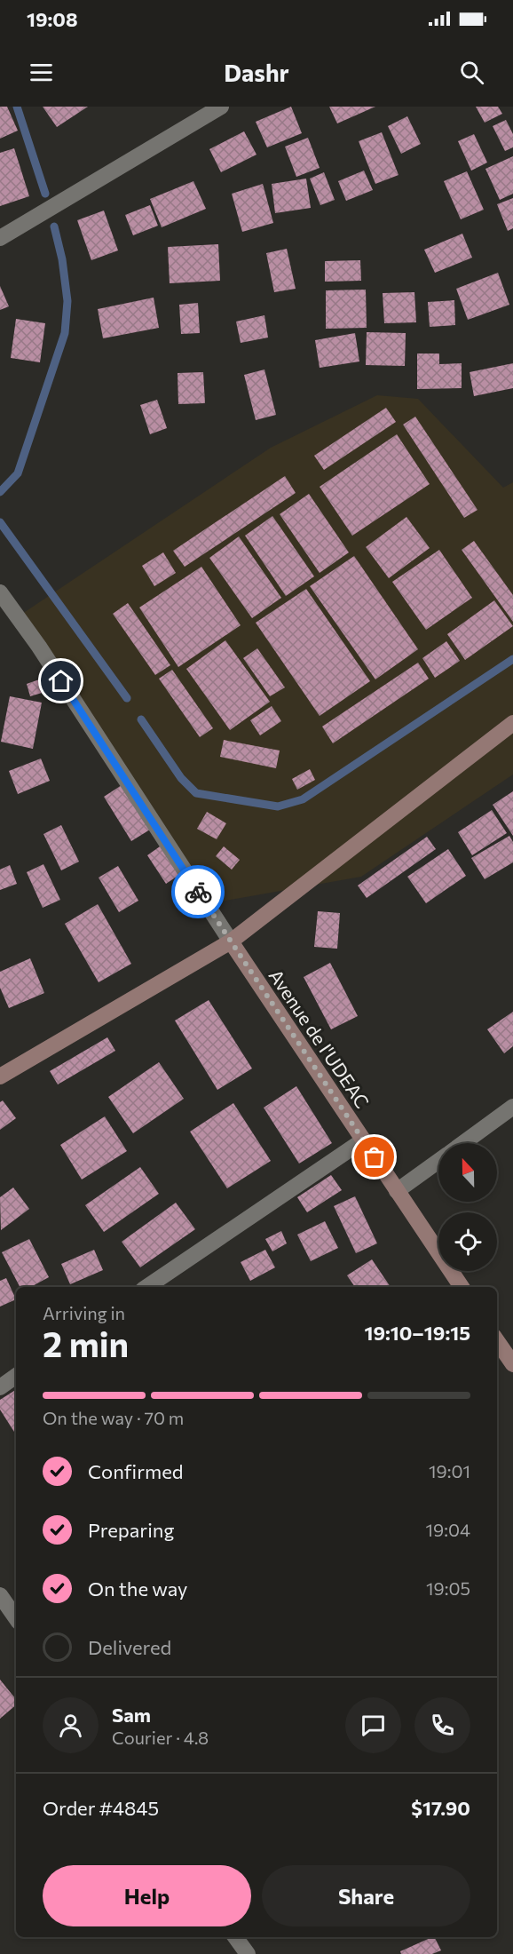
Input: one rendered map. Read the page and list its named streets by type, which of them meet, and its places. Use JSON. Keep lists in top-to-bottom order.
{
  "streets": {
    "main road": ["Avenue de I'UDEAC"]
  },
  "north": "top",
  "page": {
    "status": "19:08",
    "header": "Dashr",
    "heading": ["2 min", "Arriving in", "19:10–19:15"],
    "panel": [
      "Sam",
      "Courier · 4.8",
      "Order #4845",
      "$17.90"
    ],
    "bar": "On the way · 70 m",
    "list": [
      ["Confirmed", "19:01"],
      ["Preparing", "19:04"],
      ["On the way", "19:05"],
      "Delivered"
    ],
    "buttons": ["Help", "Share"]
  }
}
